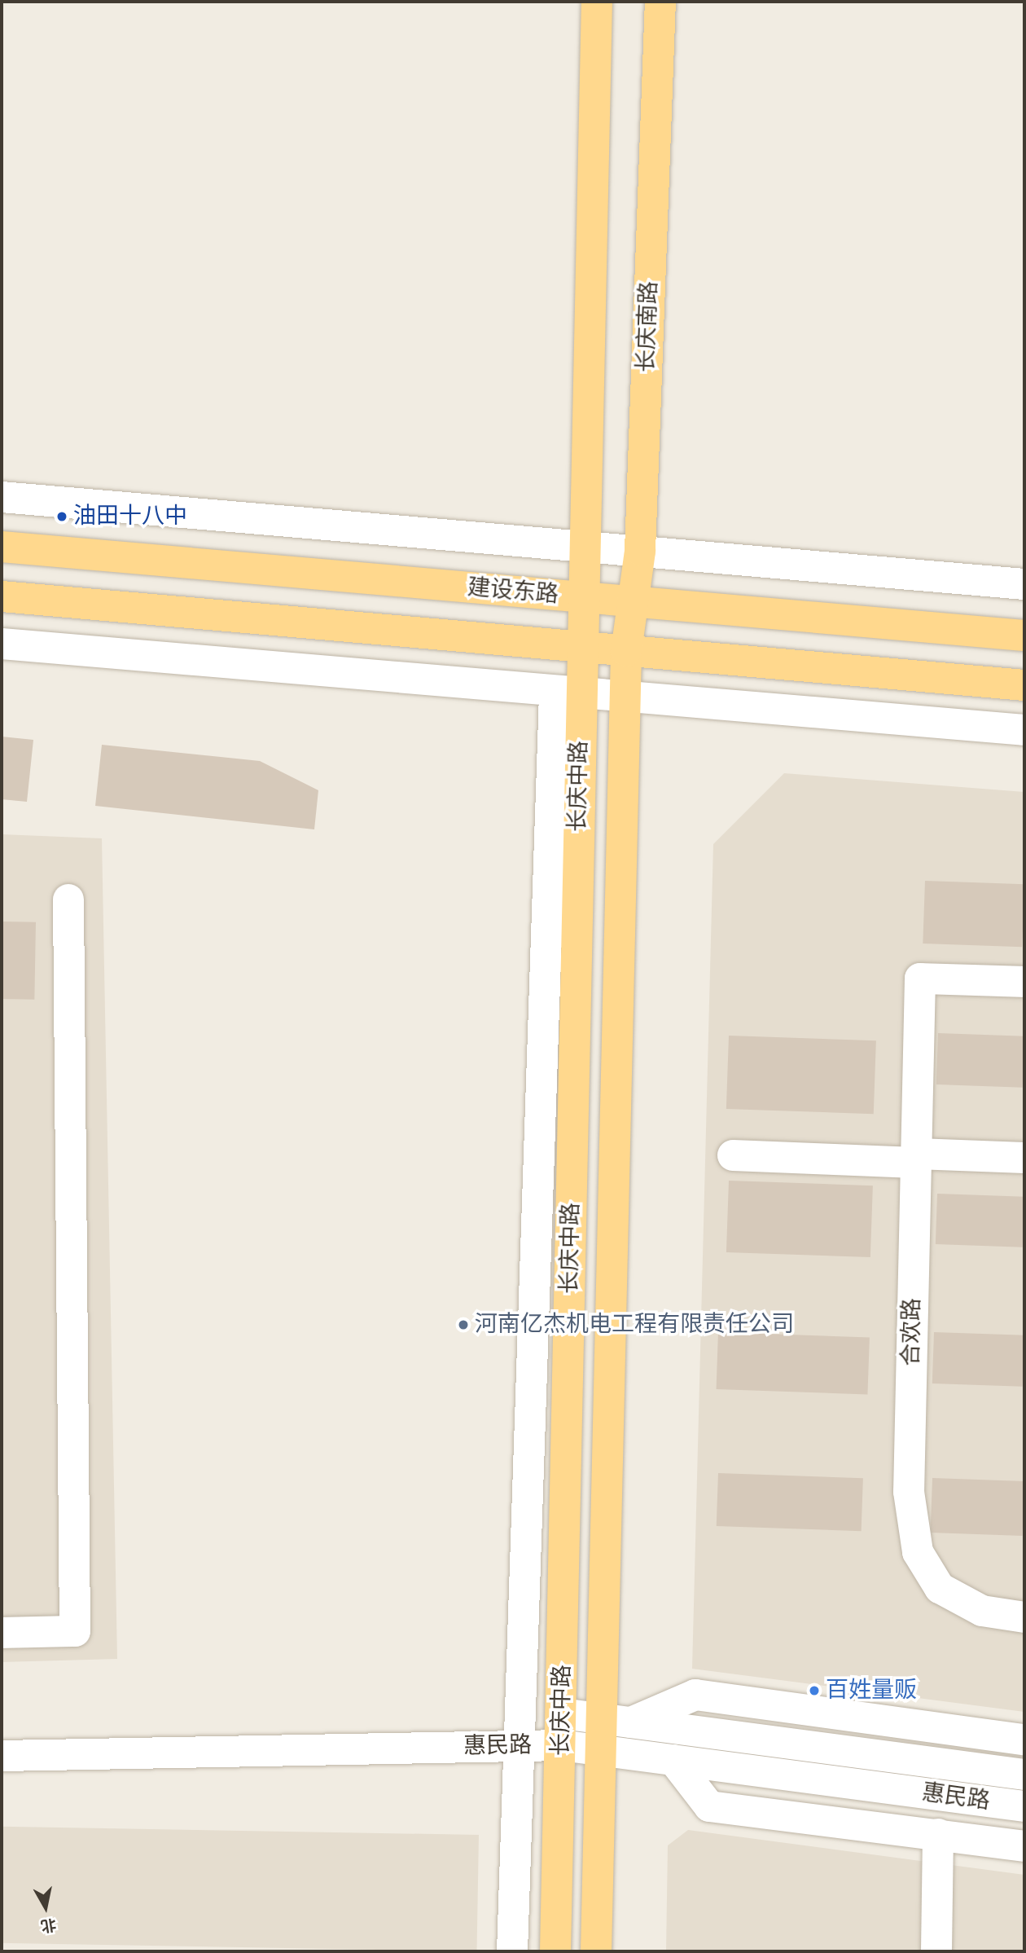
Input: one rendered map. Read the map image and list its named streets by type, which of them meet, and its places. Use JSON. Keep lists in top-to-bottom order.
{
  "streets": {
    "main road": ["长庆南路", "建设东路", "长庆中路"],
    "street": ["合欢路", "惠民路"]
  },
  "crossings": [
    ["长庆南路", "建设东路"],
    ["长庆南路", "长庆中路"],
    ["长庆中路", "惠民路"]
  ],
  "places": ["油田十八中", "河南亿杰机电工程有限责任公司", "百姓量贩"],
  "north": "bottom"
}
